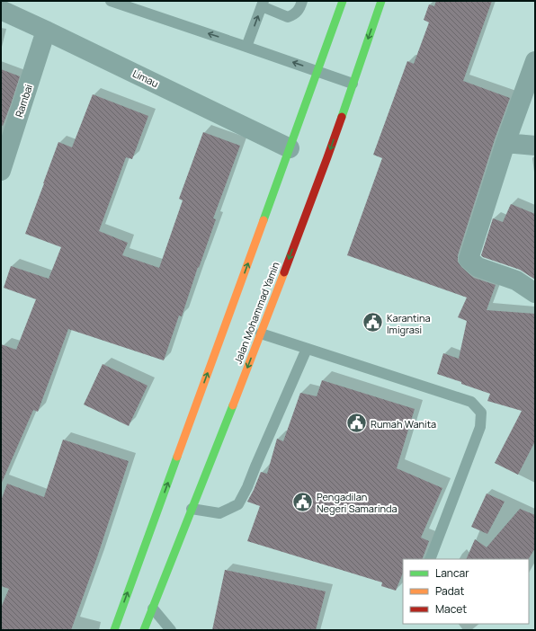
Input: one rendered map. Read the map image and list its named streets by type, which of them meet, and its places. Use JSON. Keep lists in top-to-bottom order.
{
  "streets": {
    "main road": ["Jalan Mohammad Yamin"],
    "street": ["Limau", "Rambai"]
  },
  "crossings": [
    ["Limau", "Rambai"]
  ],
  "places": {
    "public building": ["Karantina Imigrasi", "Rumah Wanita", "Pengadilan Negeri Samarinda"]
  },
  "legend": ["Lancar", "Padat", "Macet"]
}
